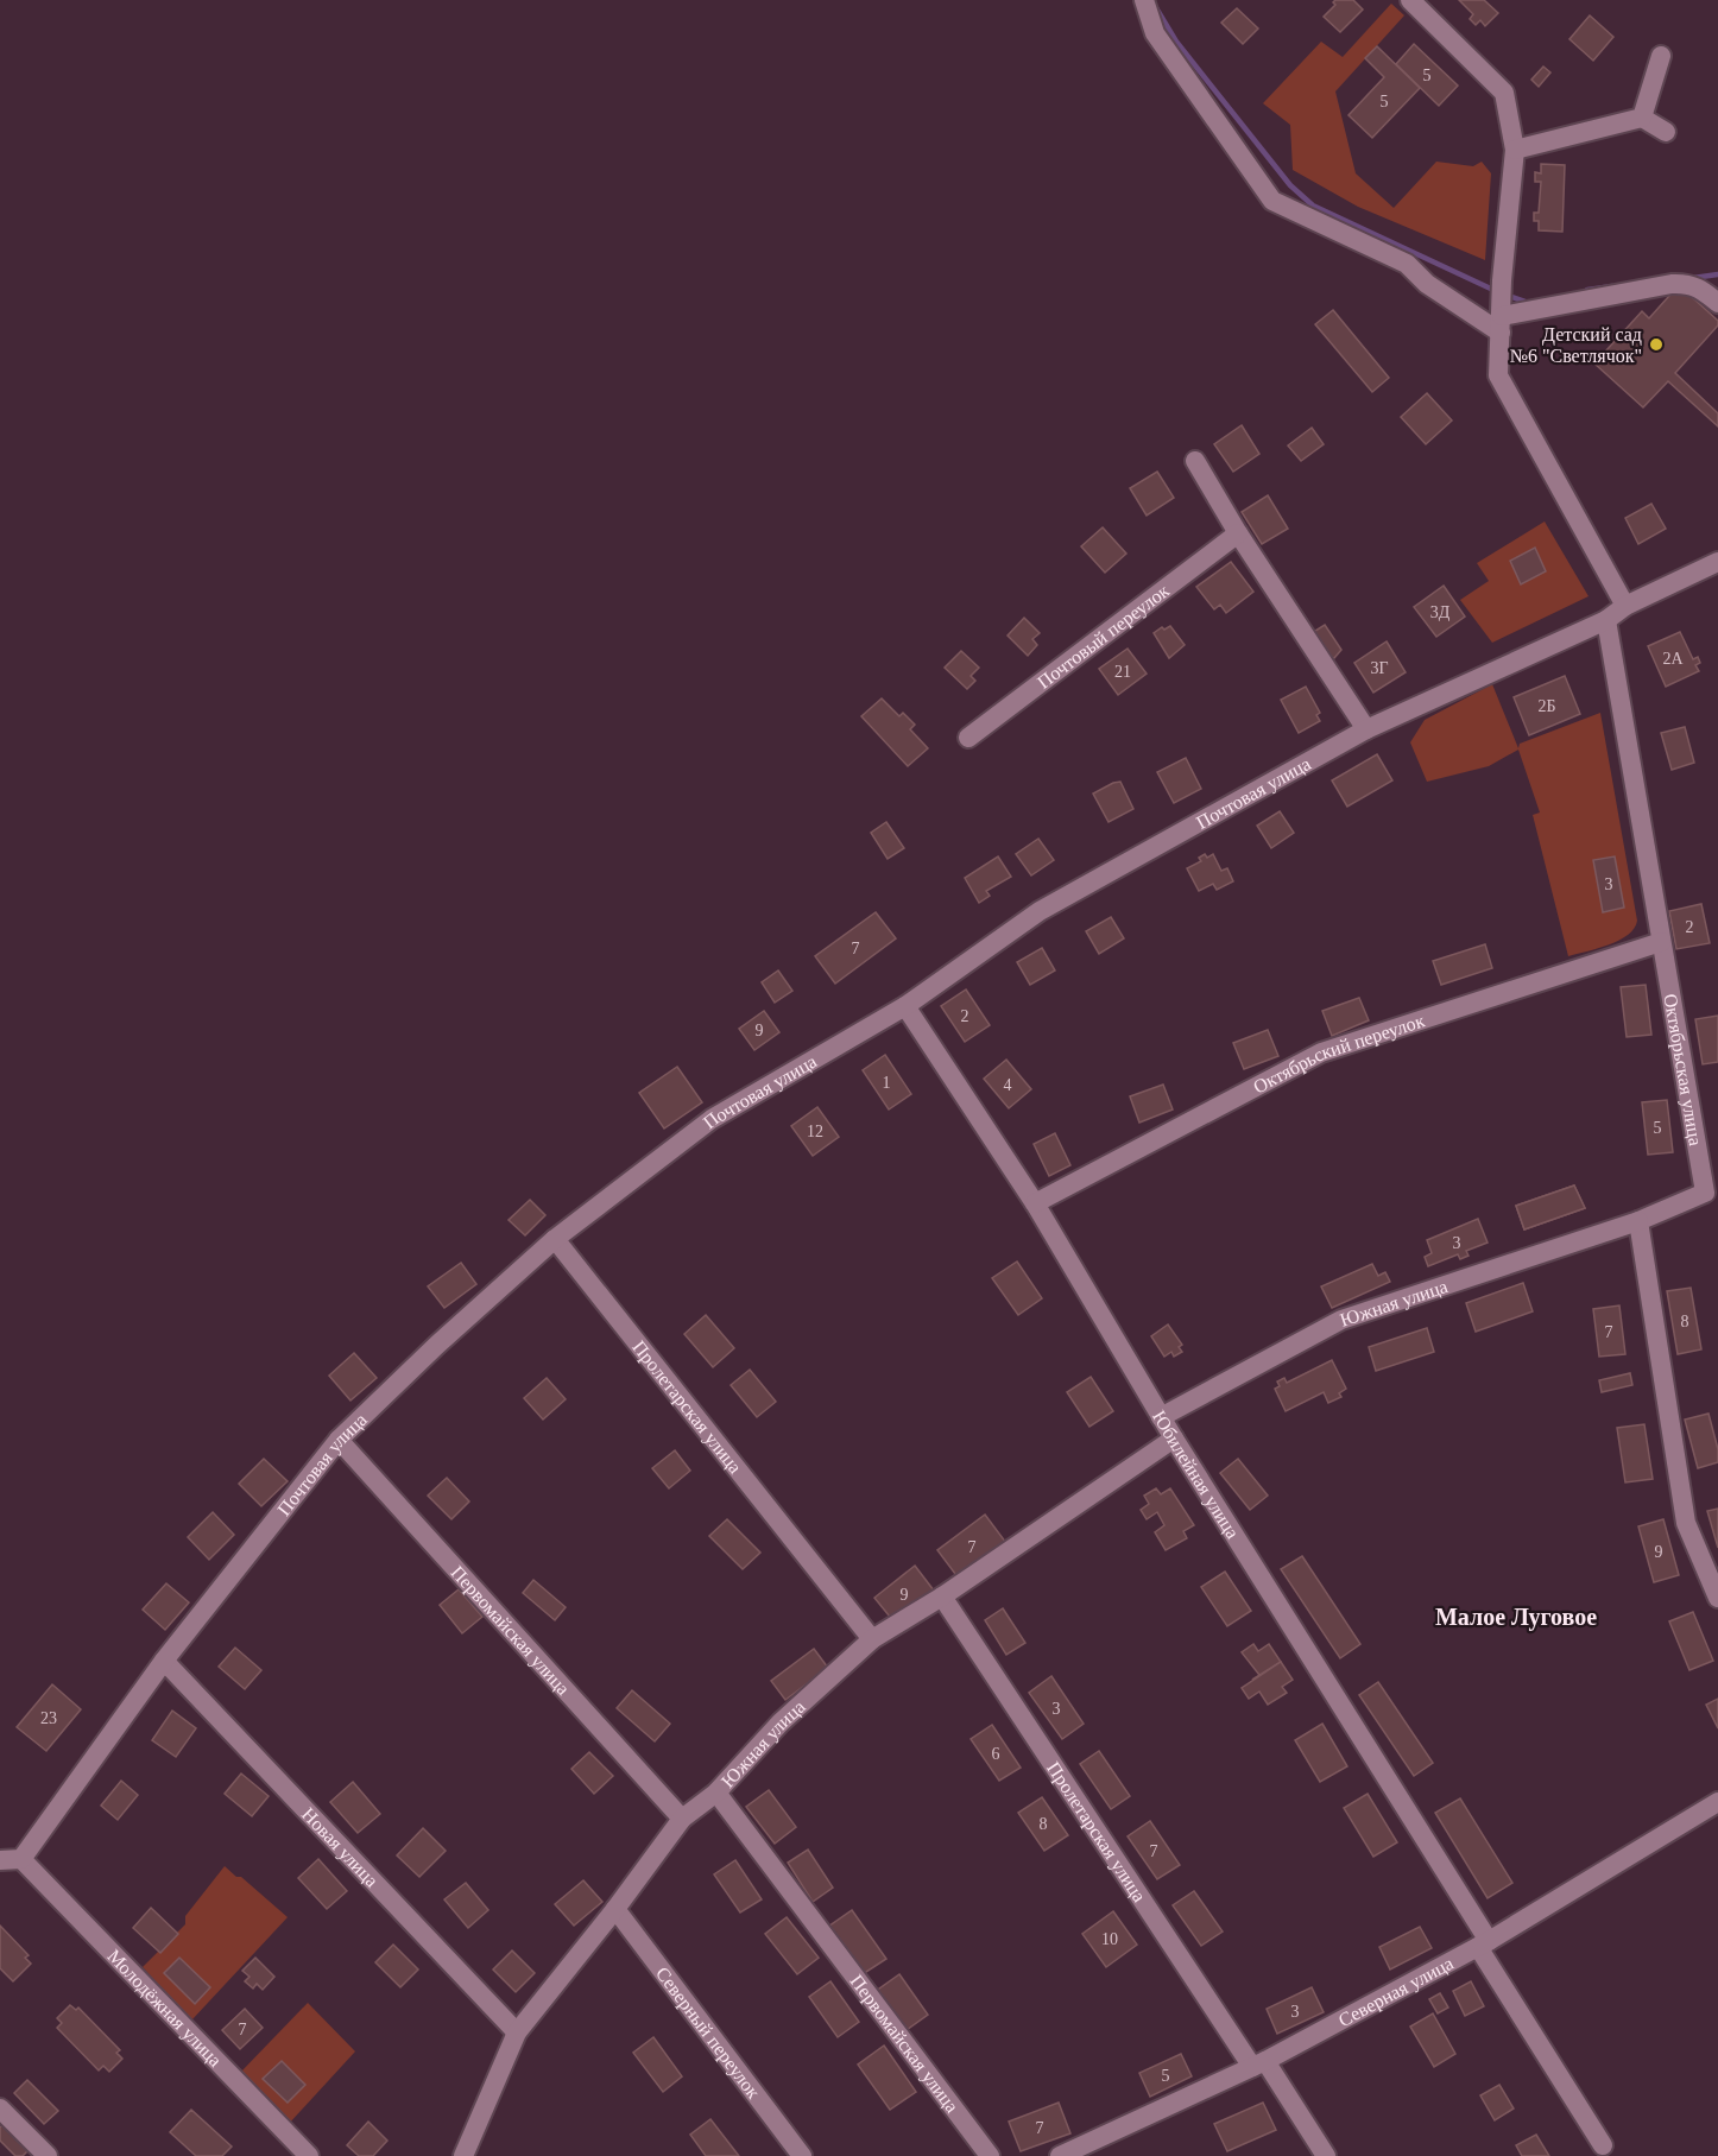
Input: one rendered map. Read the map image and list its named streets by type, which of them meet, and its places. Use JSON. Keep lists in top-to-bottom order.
{
  "streets": {
    "street": [
      "Почтовый переулок",
      "Почтовая улица",
      "Октябрьский переулок",
      "Октябрьская улица",
      "Южная улица",
      "Пролетарская улица",
      "Юбилейная улица",
      "Первомайская улица",
      "Новая улица",
      "Северная улица",
      "Молодёжная улица",
      "Северный переулок"
    ]
  },
  "crossings": [
    ["Почтовая улица", "Октябрьская улица"],
    ["Почтовая улица", "Пролетарская улица"],
    ["Почтовая улица", "Юбилейная улица"],
    ["Почтовая улица", "Первомайская улица"],
    ["Почтовая улица", "Новая улица"],
    ["Почтовая улица", "Молодёжная улица"],
    ["Октябрьский переулок", "Октябрьская улица"],
    ["Октябрьский переулок", "Юбилейная улица"],
    ["Октябрьская улица", "Южная улица"],
    ["Южная улица", "Пролетарская улица"],
    ["Южная улица", "Юбилейная улица"],
    ["Южная улица", "Первомайская улица"],
    ["Южная улица", "Новая улица"],
    ["Южная улица", "Северный переулок"],
    ["Пролетарская улица", "Северная улица"],
    ["Юбилейная улица", "Северная улица"]
  ],
  "districts": ["Малое Луговое"],
  "places": ["Детский сад №6 \"Светлячок\""],
  "house_numbers": [
    "5",
    "5",
    "3Д",
    "2А",
    "3Г",
    "21",
    "2Б",
    "3",
    "2",
    "7",
    "2",
    "9",
    "1",
    "4",
    "5",
    "12",
    "3",
    "8",
    "7",
    "7",
    "9",
    "9",
    "3",
    "23",
    "6",
    "8",
    "7",
    "10",
    "3",
    "7",
    "5",
    "7"
  ]
}
